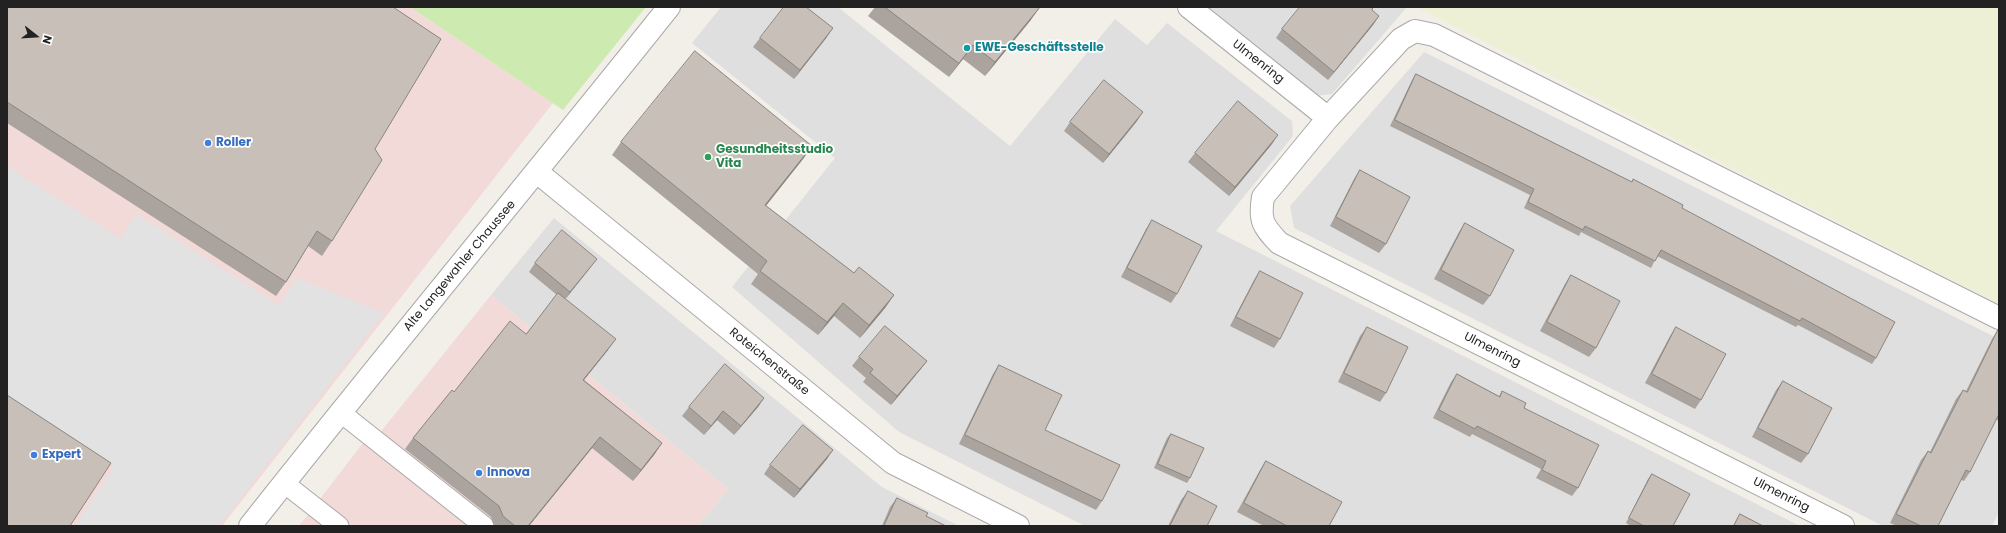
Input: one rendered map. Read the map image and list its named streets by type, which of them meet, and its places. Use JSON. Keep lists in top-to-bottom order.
{
  "streets": {
    "street": ["Ulmenring", "Alte Langewahler Chaussee", "Roteichenstraße"]
  },
  "crossings": [
    ["Alte Langewahler Chaussee", "Roteichenstraße"]
  ],
  "places": [
    "EWE-Geschäftsstelle",
    "Roller",
    "Gesundheitsstudio Vita",
    "Expert",
    "Innova"
  ],
  "north": "right"
}
